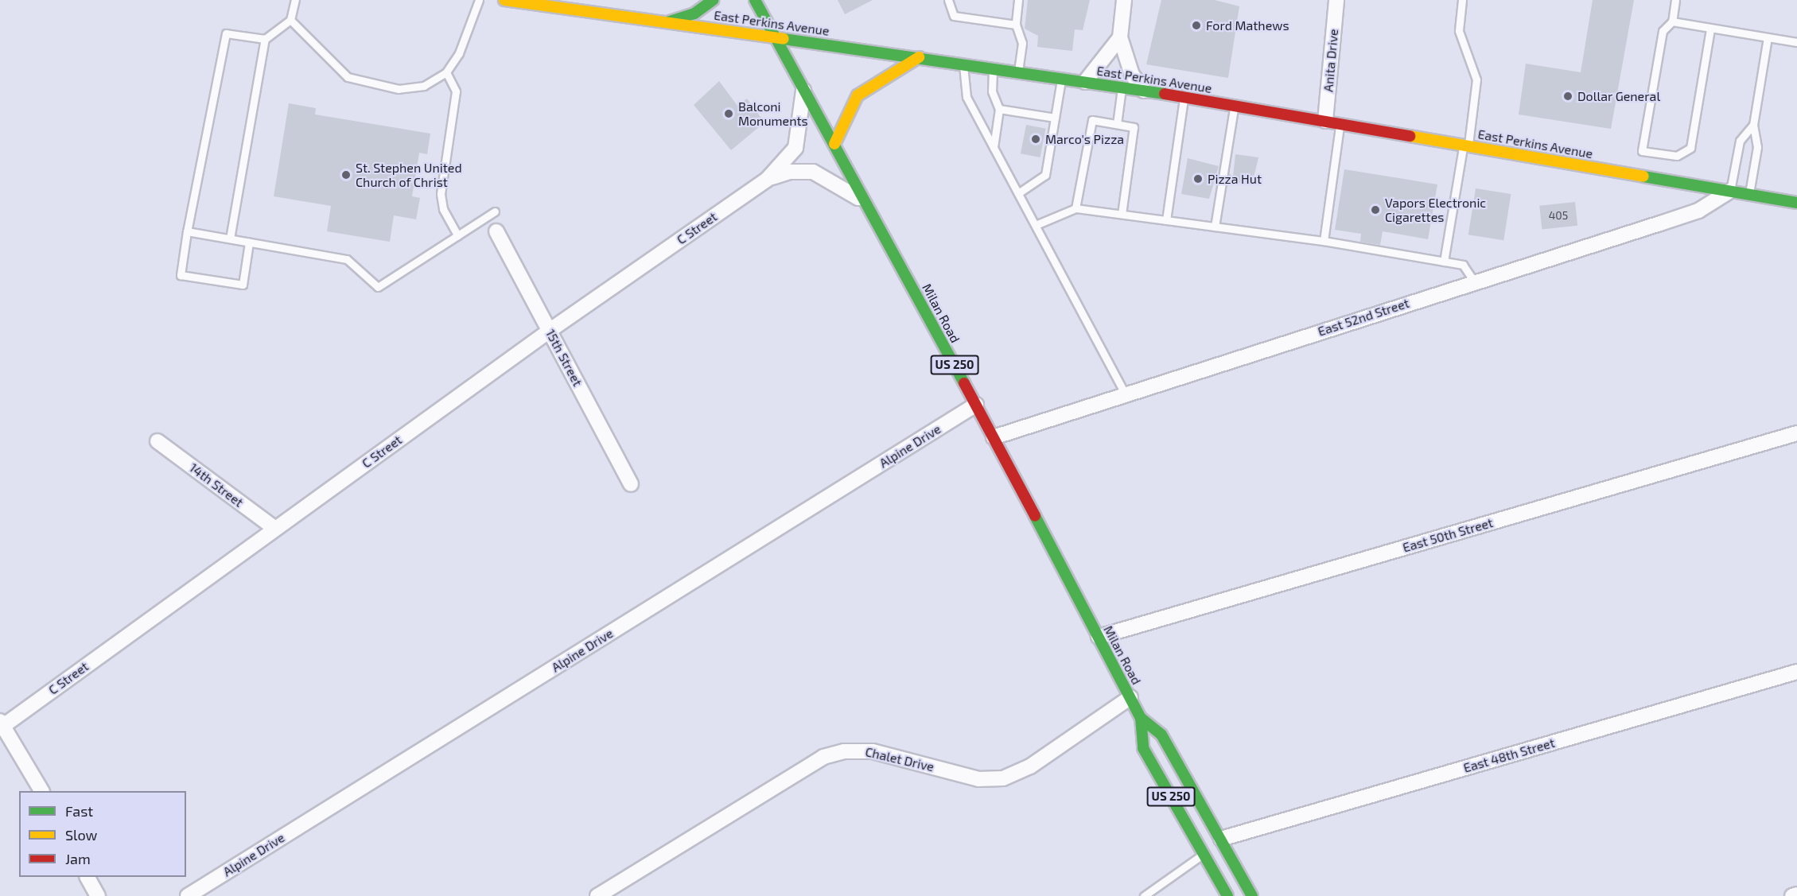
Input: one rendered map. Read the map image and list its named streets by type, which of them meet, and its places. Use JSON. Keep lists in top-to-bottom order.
{
  "streets": {
    "main road": ["East Perkins Avenue", "Milan Road", "US 250"],
    "street": [
      "Anita Drive",
      "C Street",
      "East 52nd Street",
      "15th Street",
      "Alpine Drive",
      "14th Street",
      "East 50th Street",
      "East 48th Street",
      "Chalet Drive"
    ]
  },
  "crossings": [
    ["East Perkins Avenue", "Anita Drive"],
    ["East Perkins Avenue", "Milan Road"],
    ["East Perkins Avenue", "East 52nd Street"],
    ["C Street", "Milan Road"],
    ["C Street", "15th Street"],
    ["C Street", "14th Street"],
    ["Milan Road", "East 52nd Street"],
    ["Milan Road", "Alpine Drive"],
    ["Milan Road", "East 50th Street"],
    ["Milan Road", "East 48th Street"],
    ["Milan Road", "Chalet Drive"]
  ],
  "places": [
    "Ford Mathews",
    "Dollar General",
    "Balconi Monuments",
    "Marco's Pizza",
    "St. Stephen United Church of Christ",
    "Pizza Hut",
    "Vapors Electronic Cigarettes"
  ],
  "house_numbers": ["405"],
  "legend": ["Fast", "Slow", "Jam"]
}
